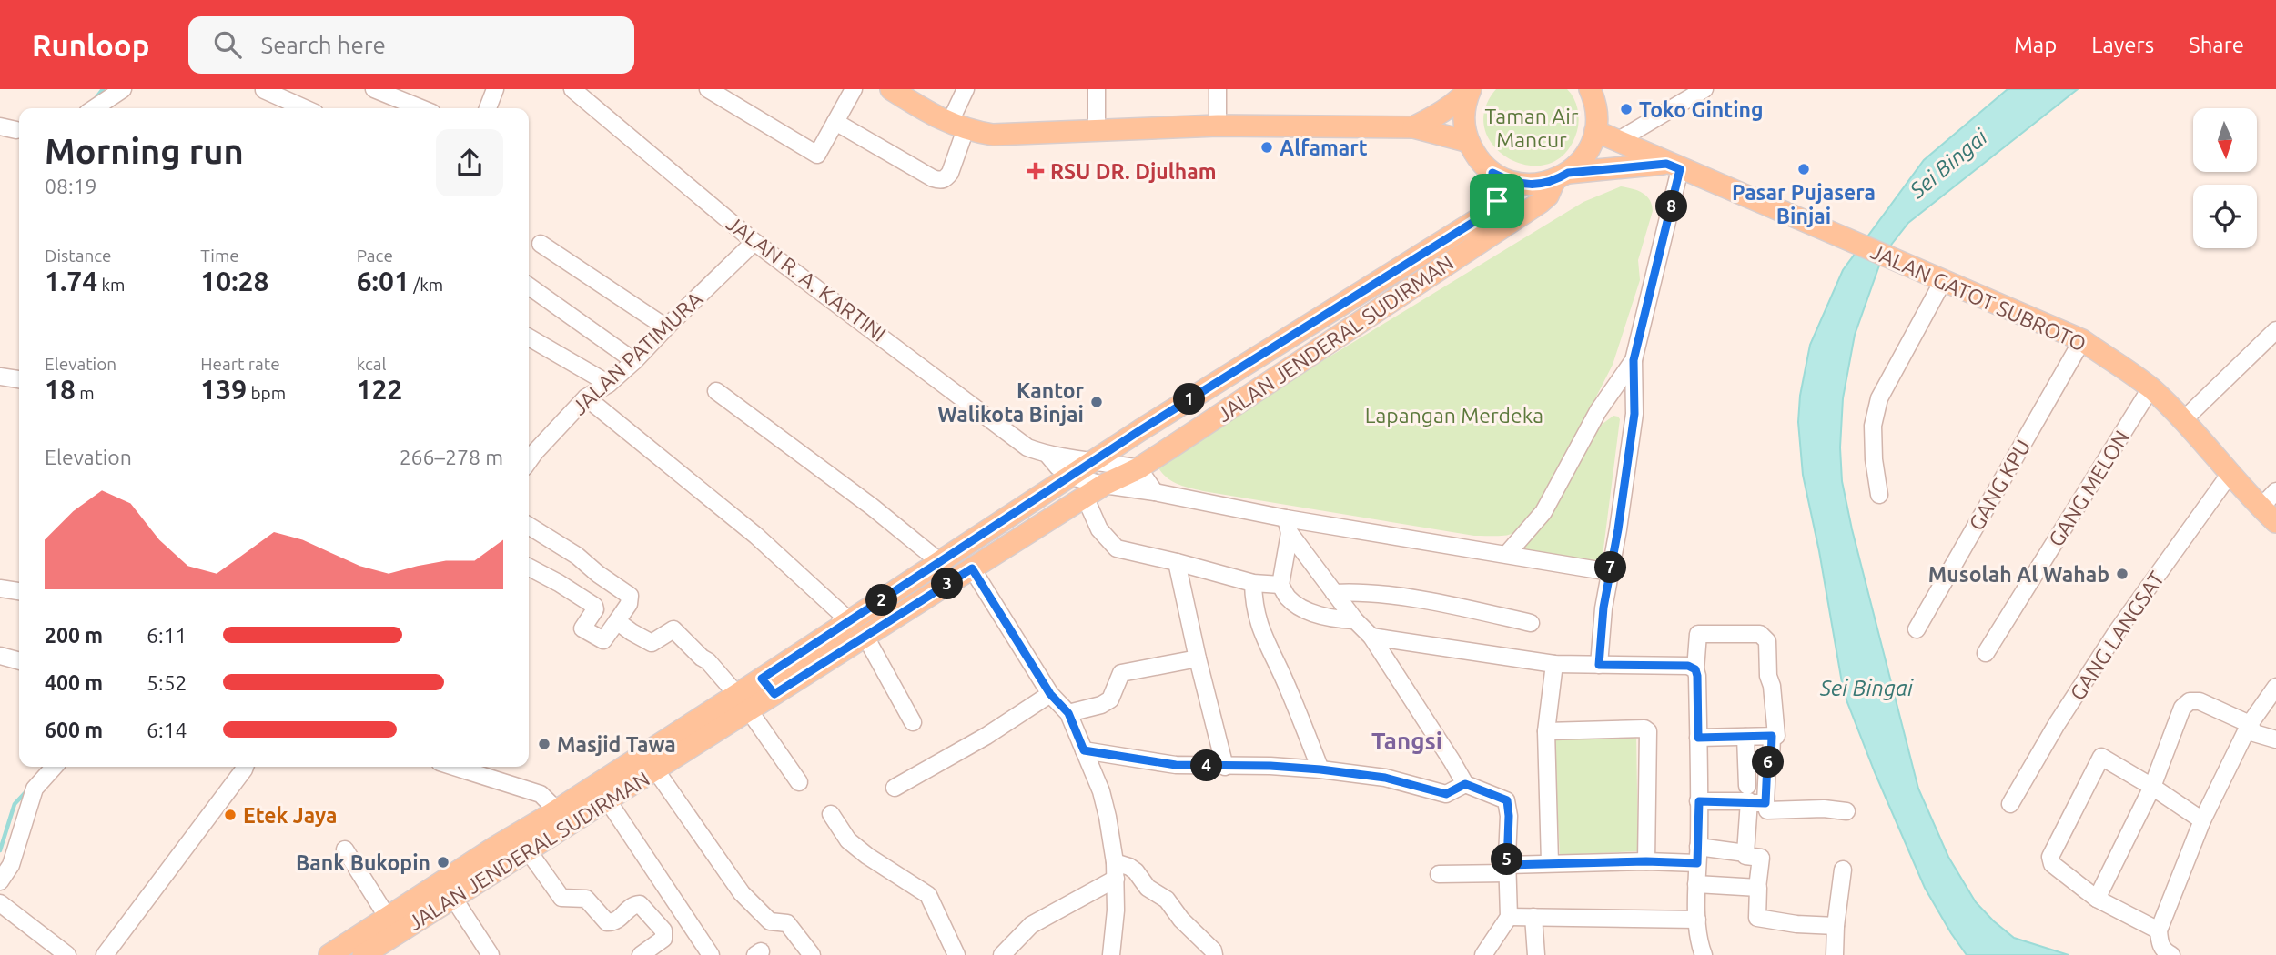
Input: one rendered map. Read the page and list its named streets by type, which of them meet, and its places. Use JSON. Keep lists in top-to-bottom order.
{
  "streets": {
    "main road": ["JALAN GATOT SUBROTO", "JALAN JENDERAL SUDIRMAN"],
    "street": [
      "JALAN R. A. KARTINI",
      "JALAN PATIMURA",
      "GANG KPU",
      "GANG MELON",
      "GANG LANGSAT"
    ]
  },
  "crossings": [
    ["JALAN R. A. KARTINI", "JALAN JENDERAL SUDIRMAN"],
    ["JALAN R. A. KARTINI", "JALAN PATIMURA"],
    ["JALAN GATOT SUBROTO", "JALAN JENDERAL SUDIRMAN"],
    ["JALAN GATOT SUBROTO", "GANG KPU"],
    ["JALAN GATOT SUBROTO", "GANG MELON"],
    ["JALAN GATOT SUBROTO", "GANG LANGSAT"]
  ],
  "districts": ["Tangsi"],
  "water": ["Sei Bingai"],
  "parks": ["Taman Air Mancur", "Lapangan Merdeka"],
  "places": {
    "other": [
      "Toko Ginting",
      "Alfamart",
      "Pasar Pujasera Binjai",
      "Kantor Walikota Binjai",
      "Musolah Al Wahab",
      "Masjid Tawa",
      "Etek Jaya",
      "Bank Bukopin"
    ],
    "health": ["RSU DR. Djulham"]
  },
  "north": "bottom",
  "page": {
    "header": "Runloop",
    "search": "Search here",
    "nav": ["Map", "Layers", "Share"],
    "heading": ["Morning run", "08:19"],
    "pins": [
      "8",
      "1",
      "7",
      "3",
      "2",
      "6",
      "4",
      "5"
    ],
    "stats": [
      ["Distance", "1.74 km"],
      ["Time", "10:28"],
      ["Pace", "6:01 /km"],
      ["Elevation", "18 m"],
      ["Heart rate", "139 bpm"],
      ["kcal", "122"]
    ],
    "chart": ["Elevation", "266–278 m"],
    "list": [
      {
        "name": "200 m",
        "note": "6:11"
      },
      {
        "name": "400 m",
        "note": "5:52"
      },
      {
        "name": "600 m",
        "note": "6:14"
      }
    ]
  }
}
